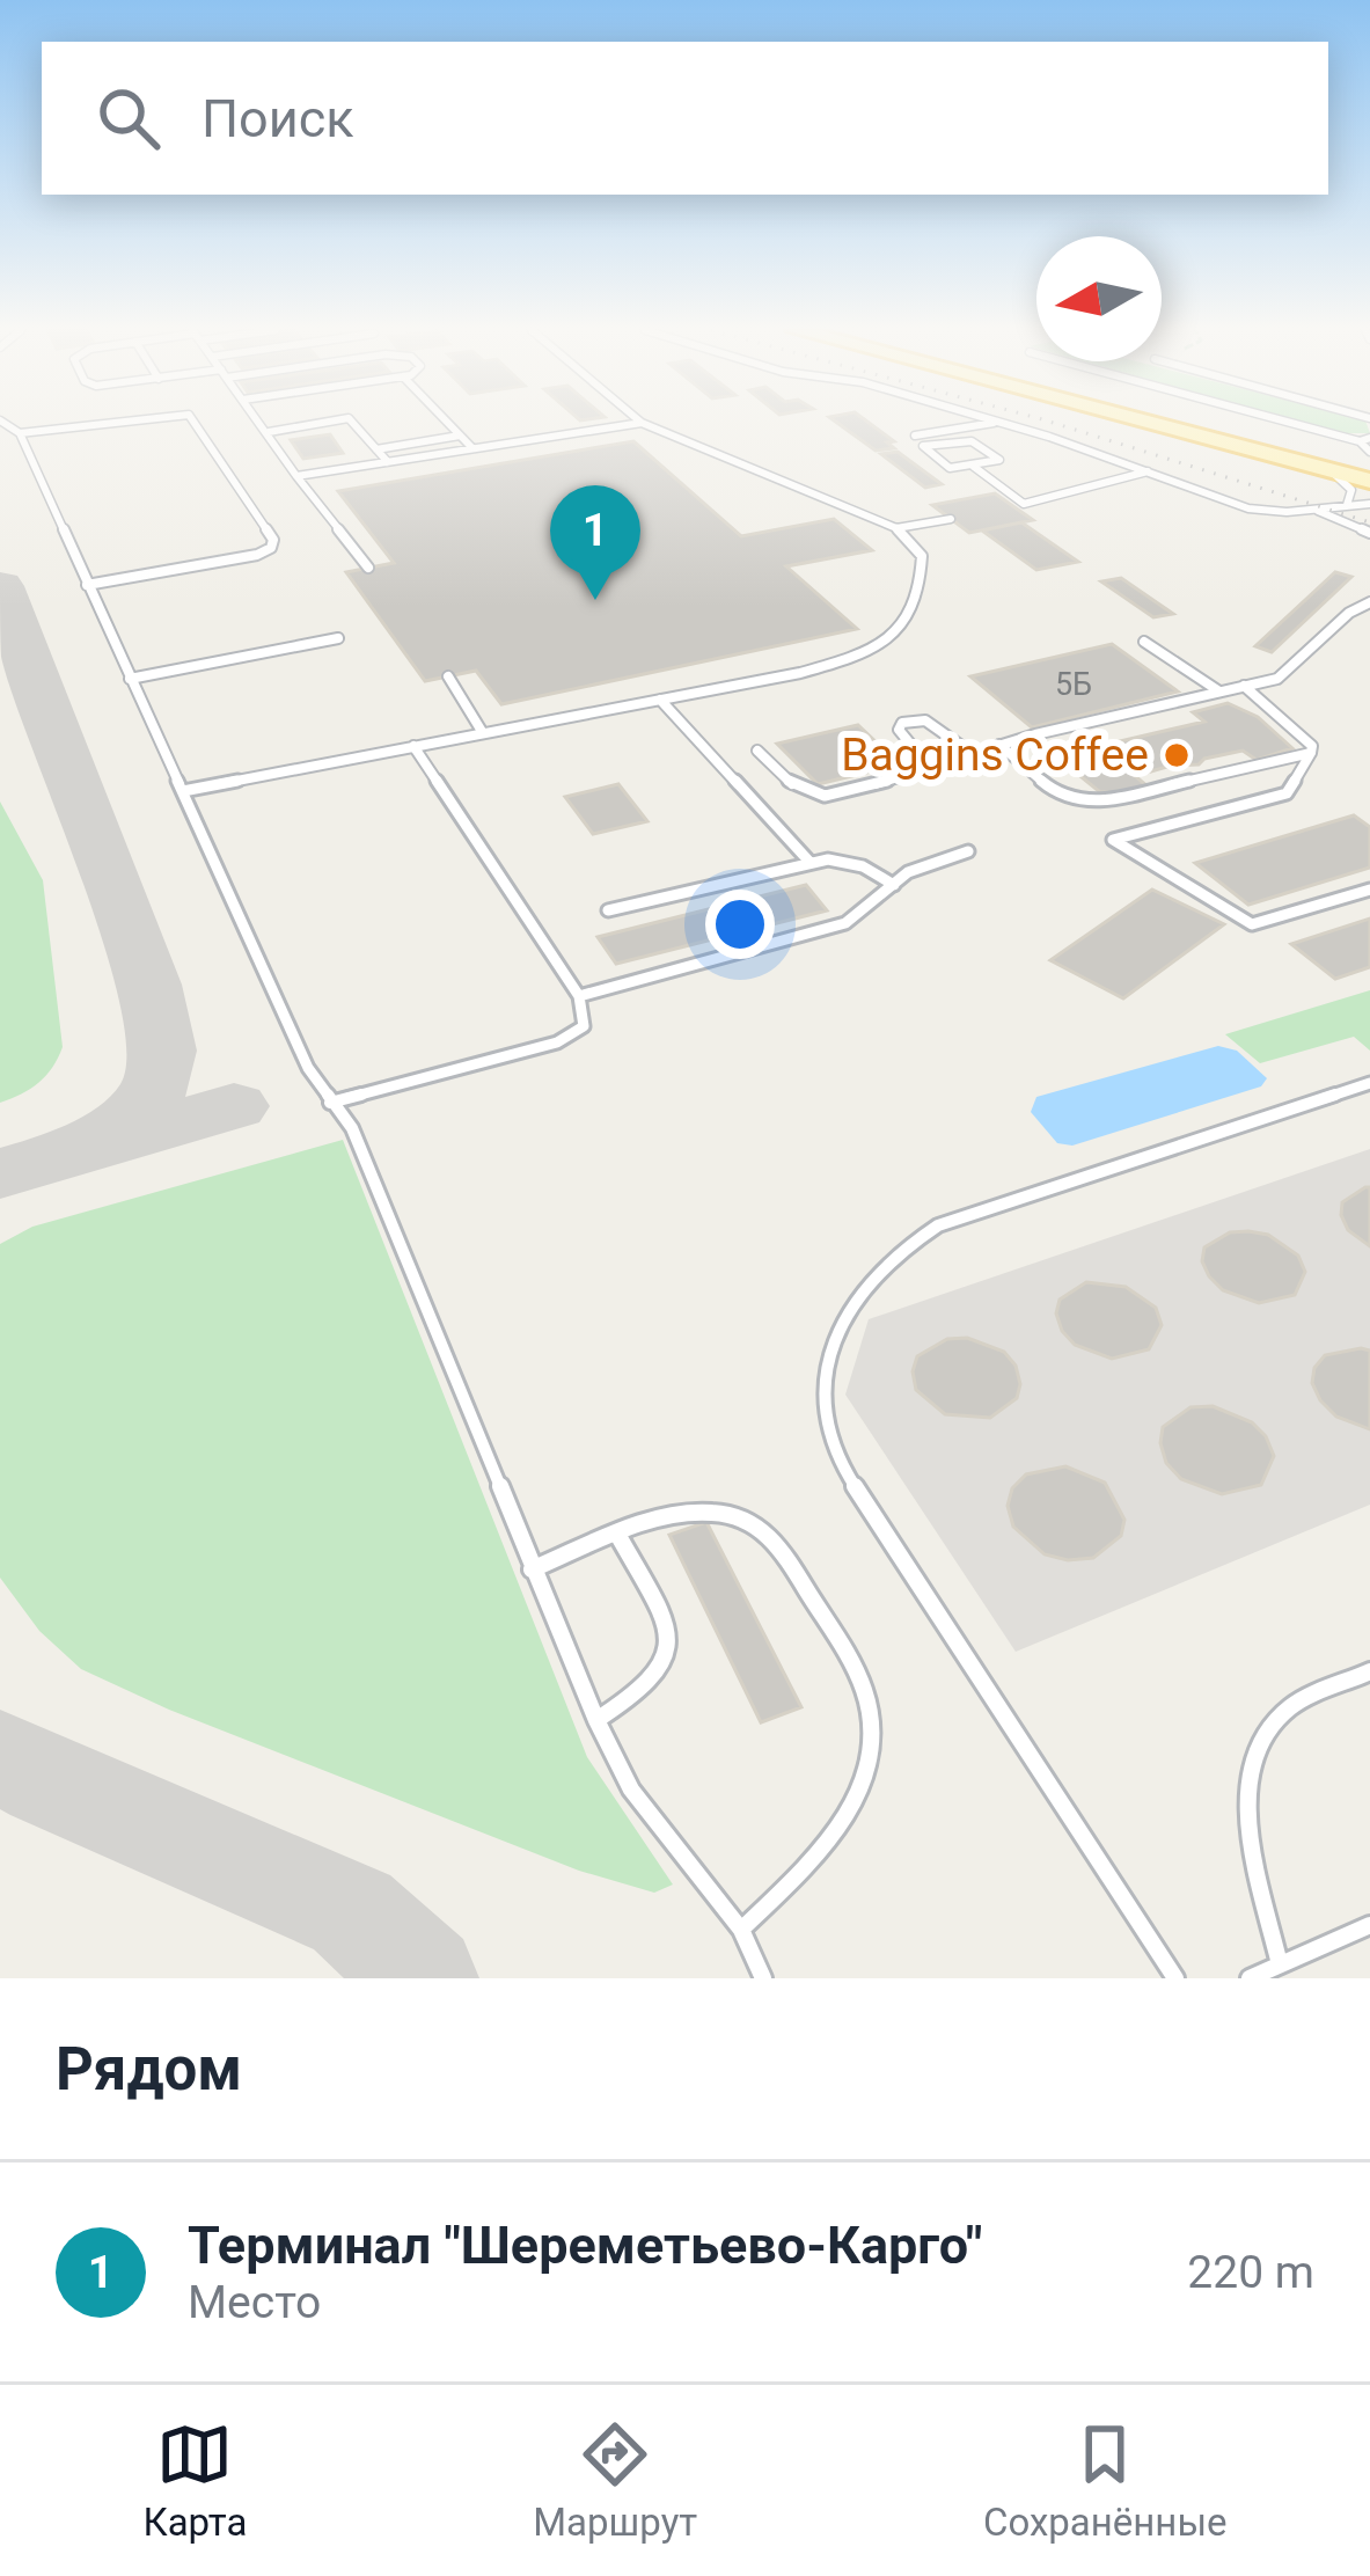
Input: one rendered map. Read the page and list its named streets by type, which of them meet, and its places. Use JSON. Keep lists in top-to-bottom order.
{
  "places": ["Baggins Coffee"],
  "house_numbers": ["5Б"],
  "north": "left",
  "page": {
    "search": "Поиск",
    "pins": "1",
    "heading": "Рядом",
    "list": [
      {
        "mark": "1",
        "name": "Терминал \"Шереметьево-Карго\"",
        "note": "Место",
        "value": "220 m"
      }
    ],
    "nav": ["Карта", "Маршрут", "Сохранённые"]
  }
}
